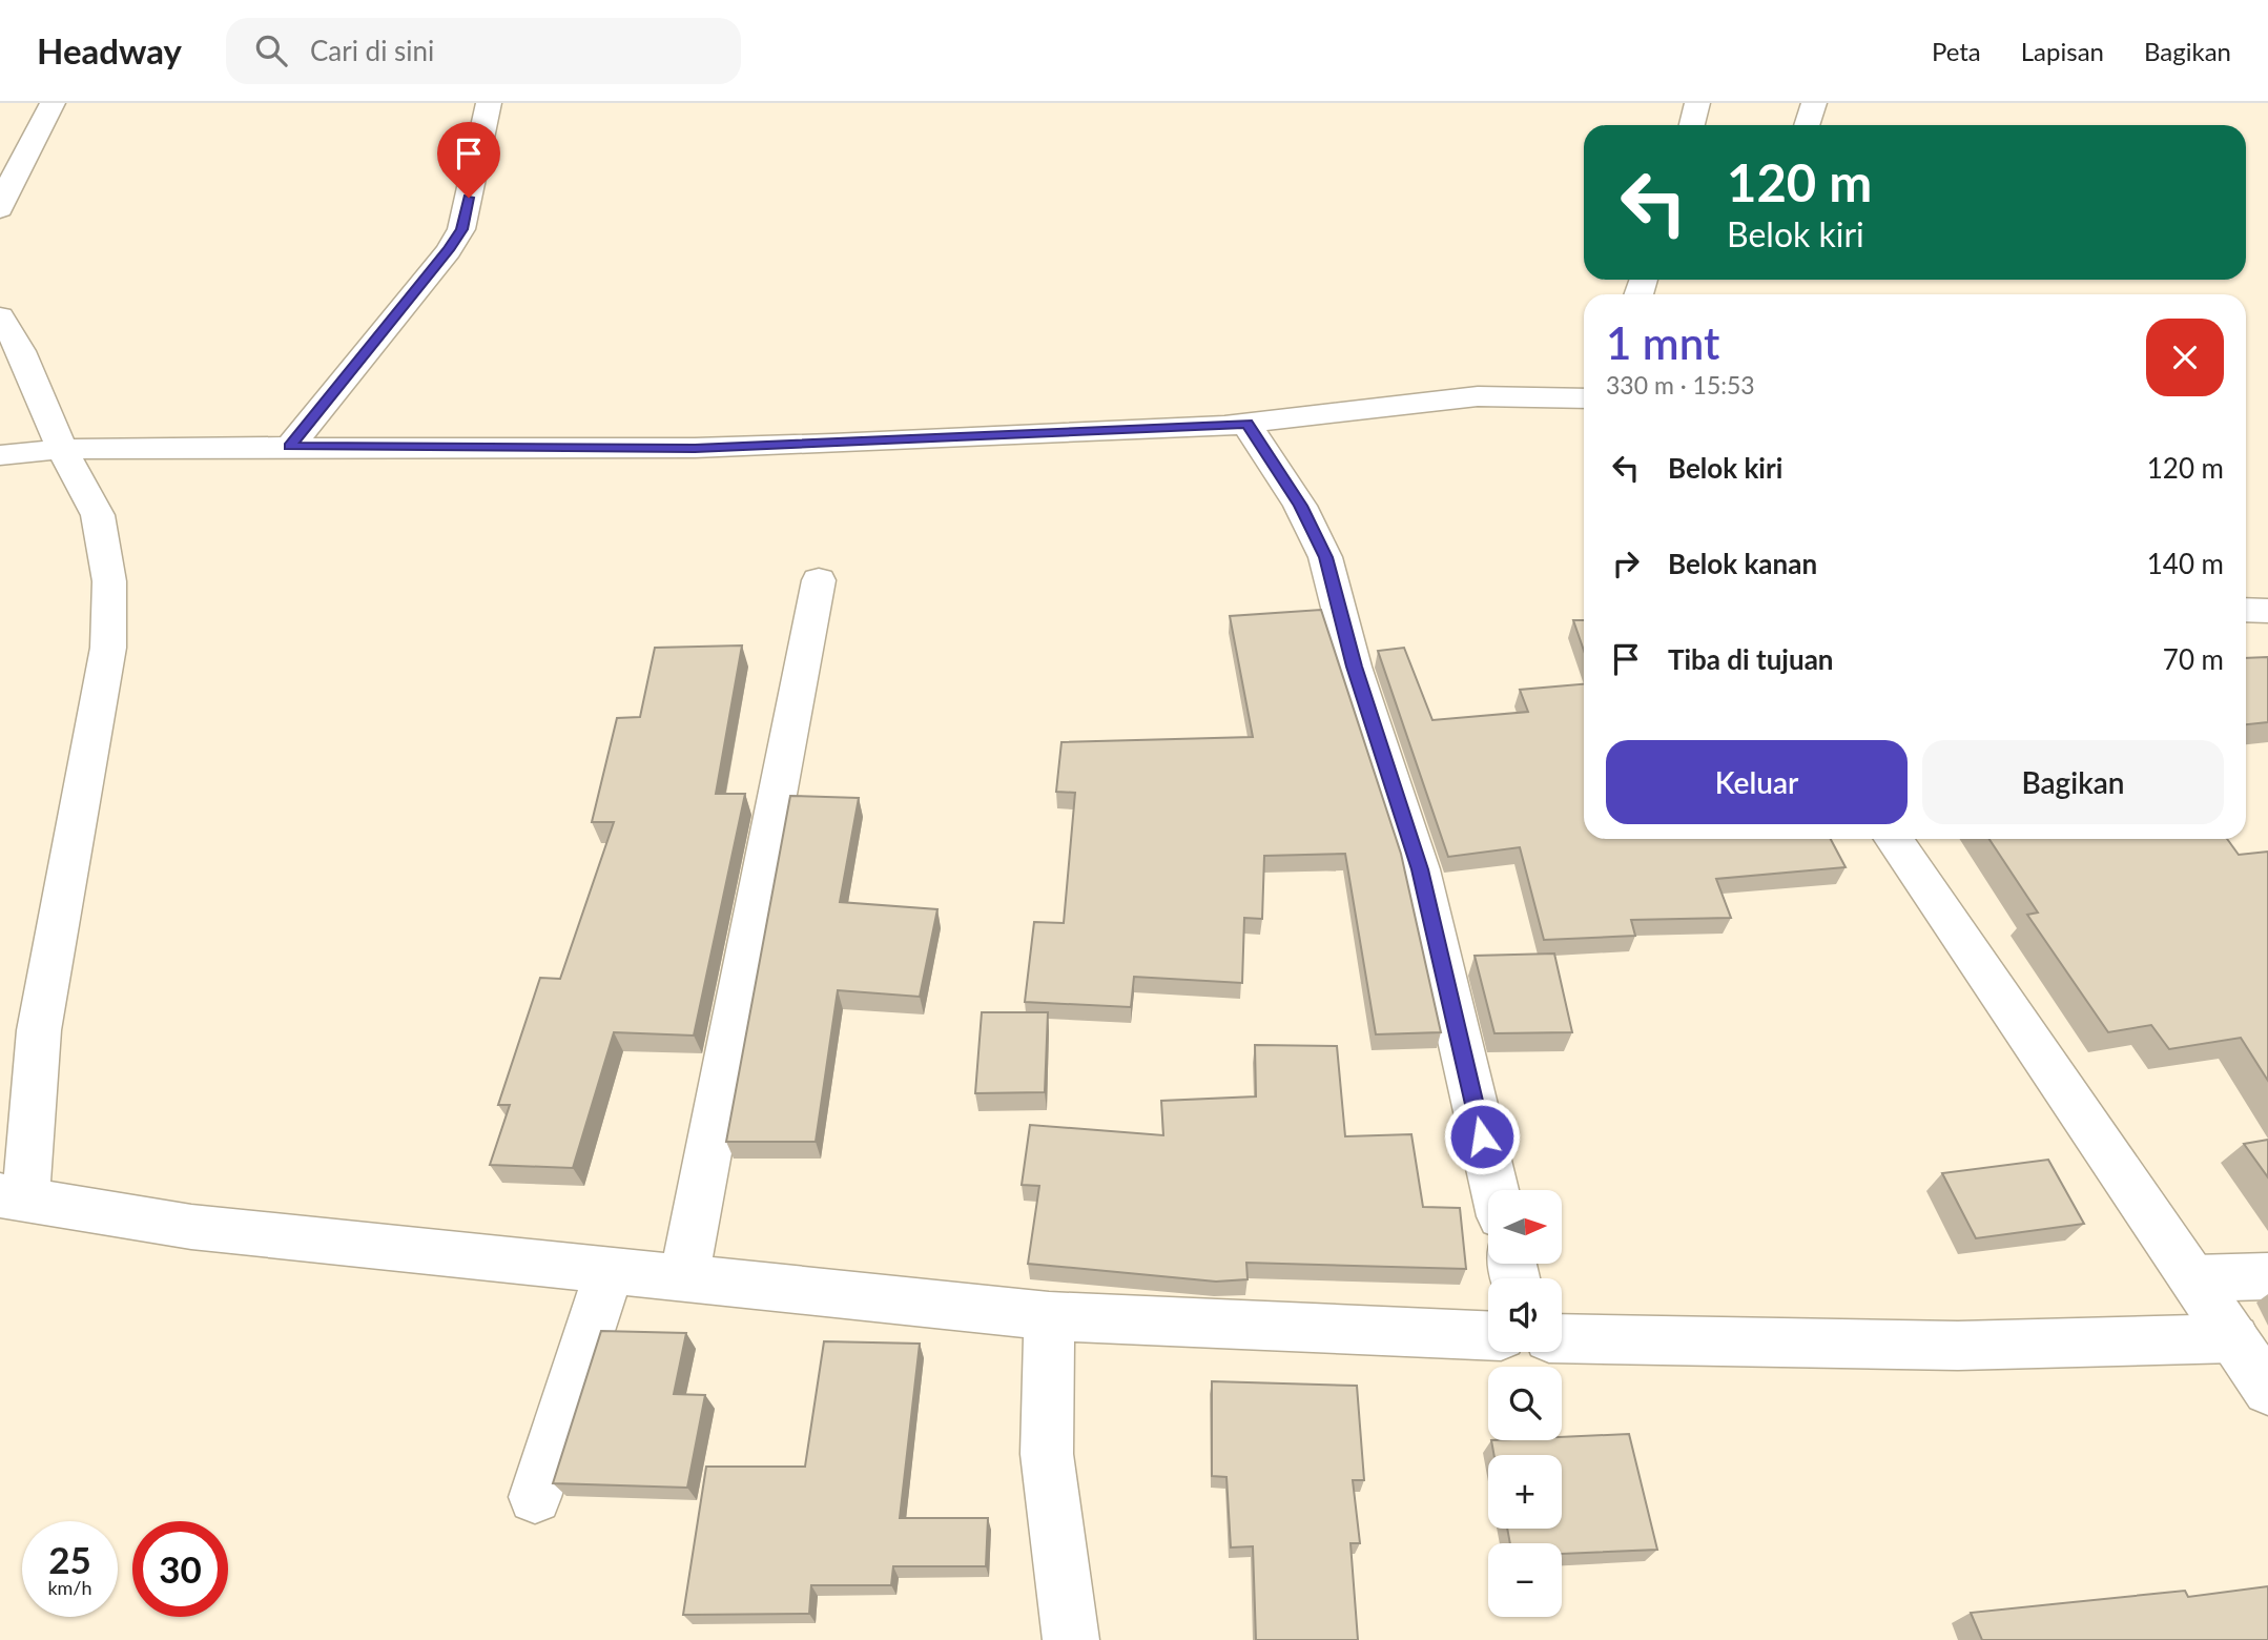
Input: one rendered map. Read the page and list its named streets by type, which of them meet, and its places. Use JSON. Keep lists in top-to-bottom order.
{
  "north": "right",
  "page": {
    "header": "Headway",
    "search": "Cari di sini",
    "nav": ["Peta", "Lapisan", "Bagikan"],
    "turn": ["120 m", "Belok kiri"],
    "heading": ["1 mnt", "330 m · 15:53"],
    "list": [
      {
        "name": "Belok kiri",
        "value": "120 m"
      },
      {
        "name": "Belok kanan",
        "value": "140 m"
      },
      {
        "name": "Tiba di tujuan",
        "value": "70 m"
      }
    ],
    "buttons": ["Keluar", "Bagikan"],
    "map_buttons": ["+", "−"],
    "speed": "25 km/h",
    "limit": "30"
  }
}
